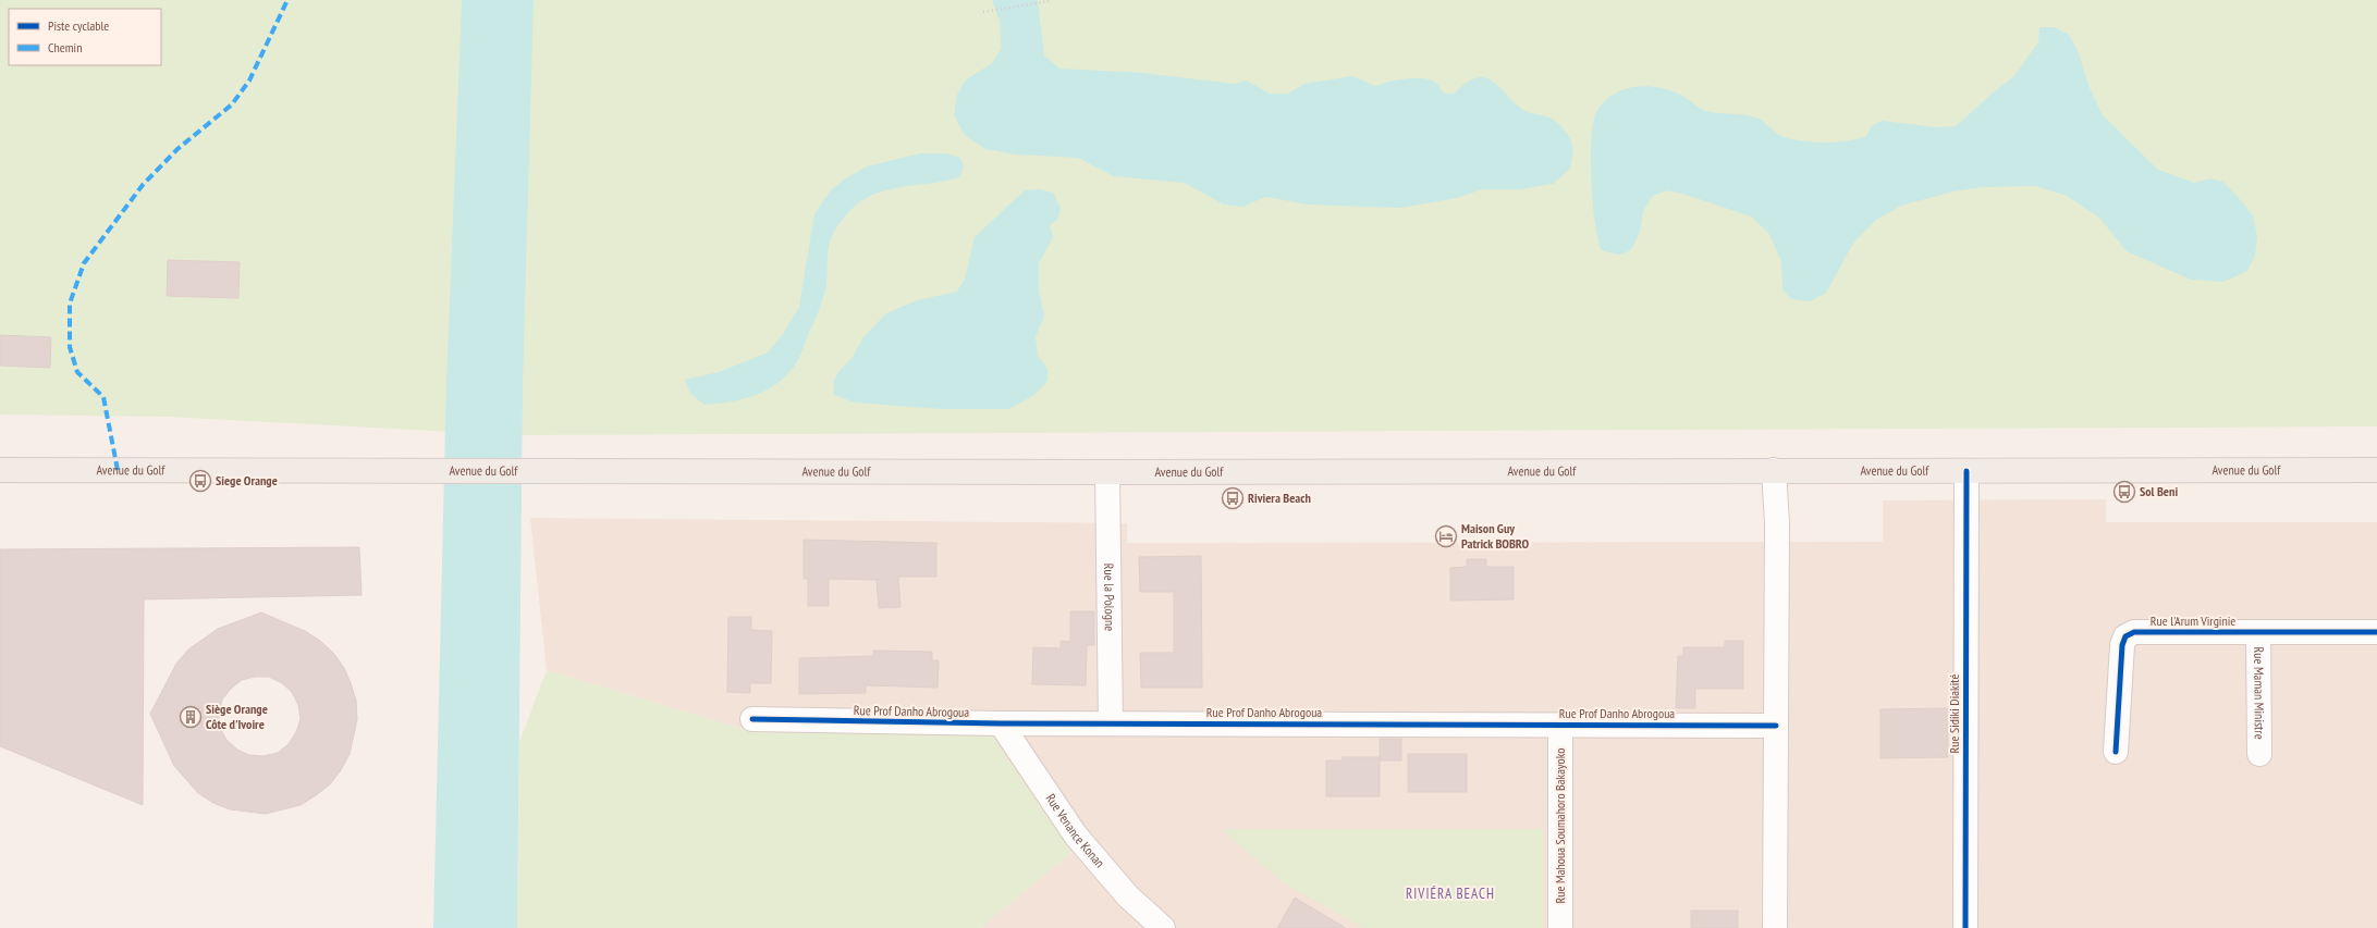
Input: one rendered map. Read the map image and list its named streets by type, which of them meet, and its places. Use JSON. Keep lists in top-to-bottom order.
{
  "streets": {
    "main road": ["Avenue du Golf"],
    "street": [
      "Rue la Pologne",
      "Rue l'Arum Virginie",
      "Rue Maman Ministre",
      "Rue Prof Danho Abrogoua",
      "Rue Sidiki Diakité",
      "Rue Mahoua Soumahoro Bakayoko",
      "Rue Venance Konan"
    ]
  },
  "crossings": [
    ["Avenue du Golf", "Rue la Pologne"],
    ["Avenue du Golf", "Rue Sidiki Diakité"],
    ["Rue la Pologne", "Rue Prof Danho Abrogoua"],
    ["Rue l'Arum Virginie", "Rue Maman Ministre"],
    ["Rue Prof Danho Abrogoua", "Rue Mahoua Soumahoro Bakayoko"],
    ["Rue Prof Danho Abrogoua", "Rue Venance Konan"]
  ],
  "districts": ["RIVIÉRA BEACH"],
  "places": {
    "bus stop": ["Siege Orange", "Sol Beni", "Riviera Beach"],
    "hotel": ["Maison Guy Patrick BOBRO"],
    "building": ["Siège Orange Côte d'Ivoire"]
  },
  "legend": ["Piste cyclable", "Chemin"]
}
